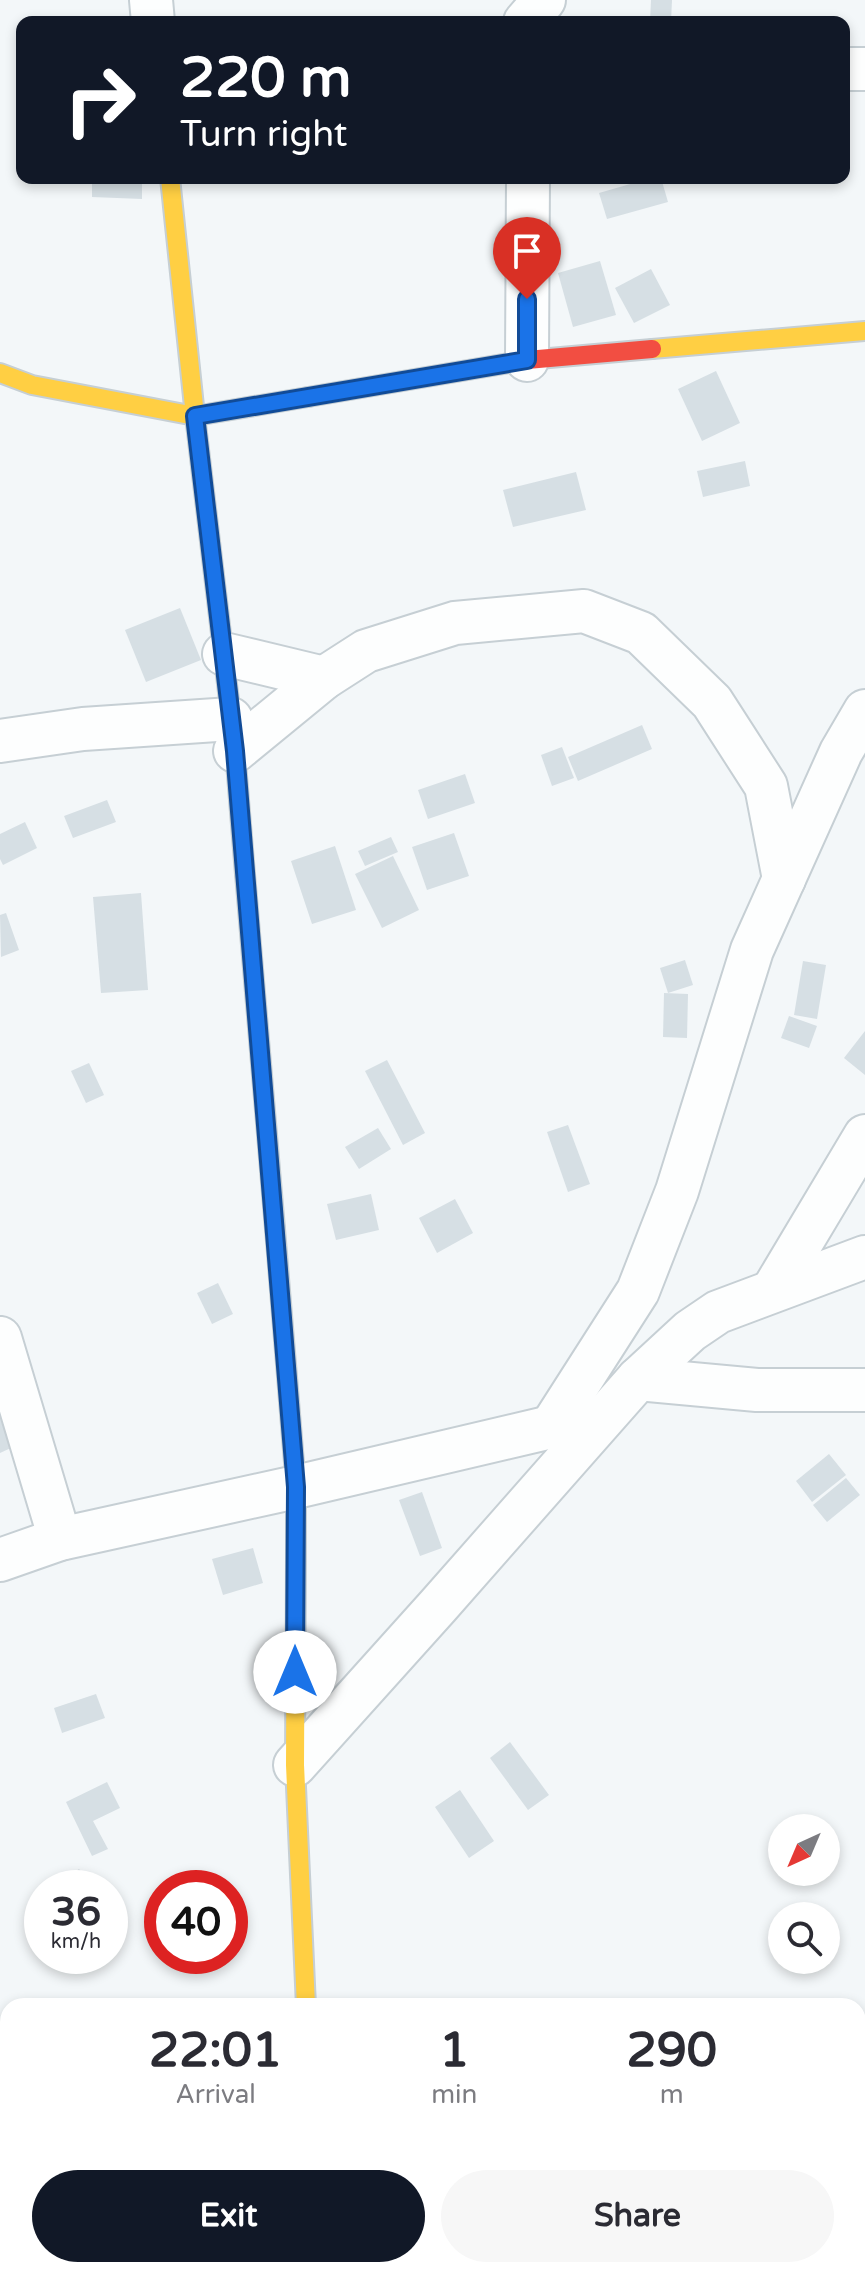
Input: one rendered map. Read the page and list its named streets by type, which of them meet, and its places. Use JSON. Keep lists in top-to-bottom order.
{
  "north": "bottom left",
  "page": {
    "turn": ["220 m", "Turn right"],
    "speed": "36 km/h",
    "limit": "40",
    "eta": [
      "22:01",
      "Arrival",
      "1",
      "min",
      "290",
      "m"
    ],
    "buttons": ["Exit", "Share"]
  }
}
